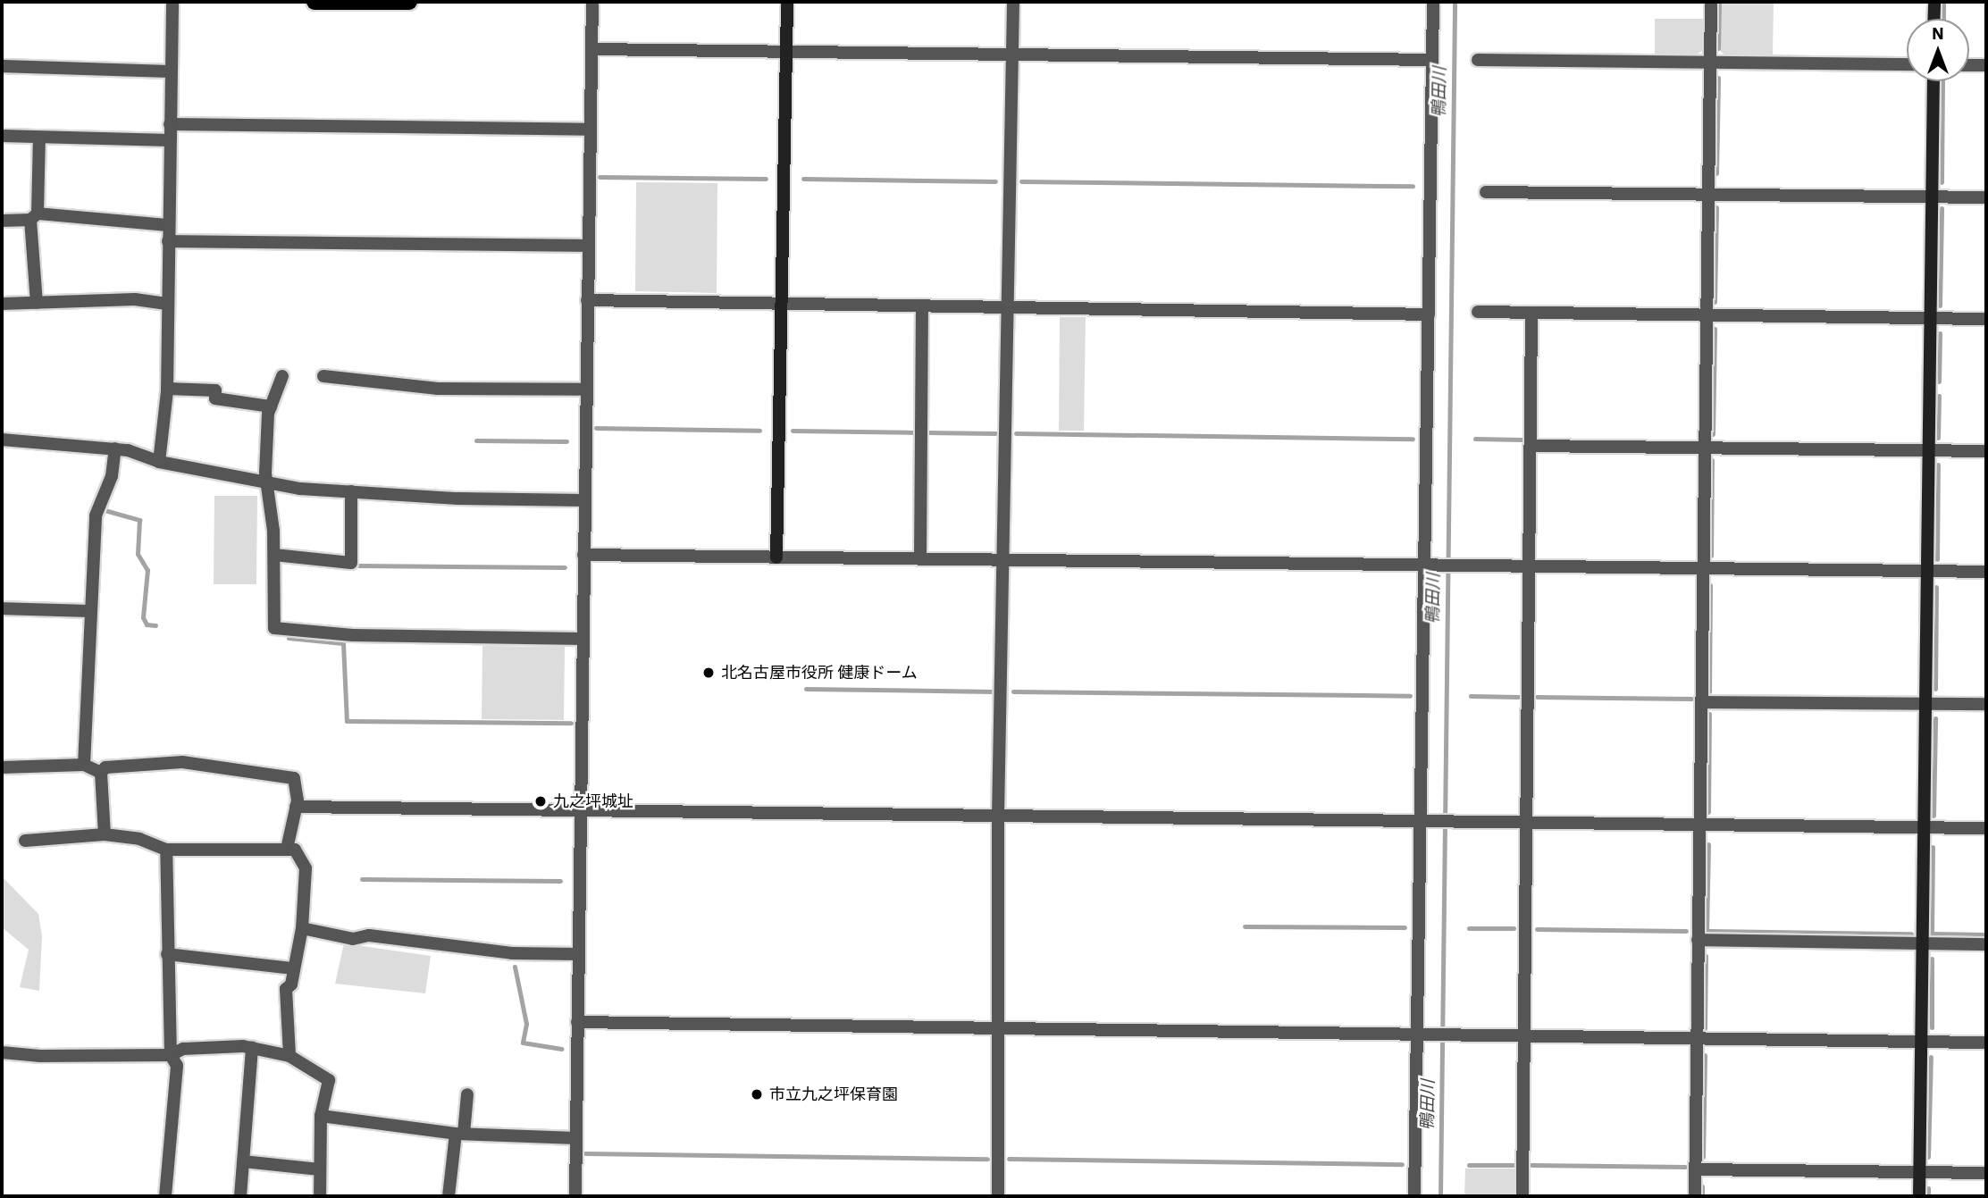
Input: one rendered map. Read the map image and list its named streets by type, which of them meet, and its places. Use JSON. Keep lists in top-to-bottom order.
{
  "water": ["鴨田川"],
  "places": ["北名古屋市役所 健康ドーム", "九之坪城址", "市立九之坪保育園"],
  "north": "top"
}
